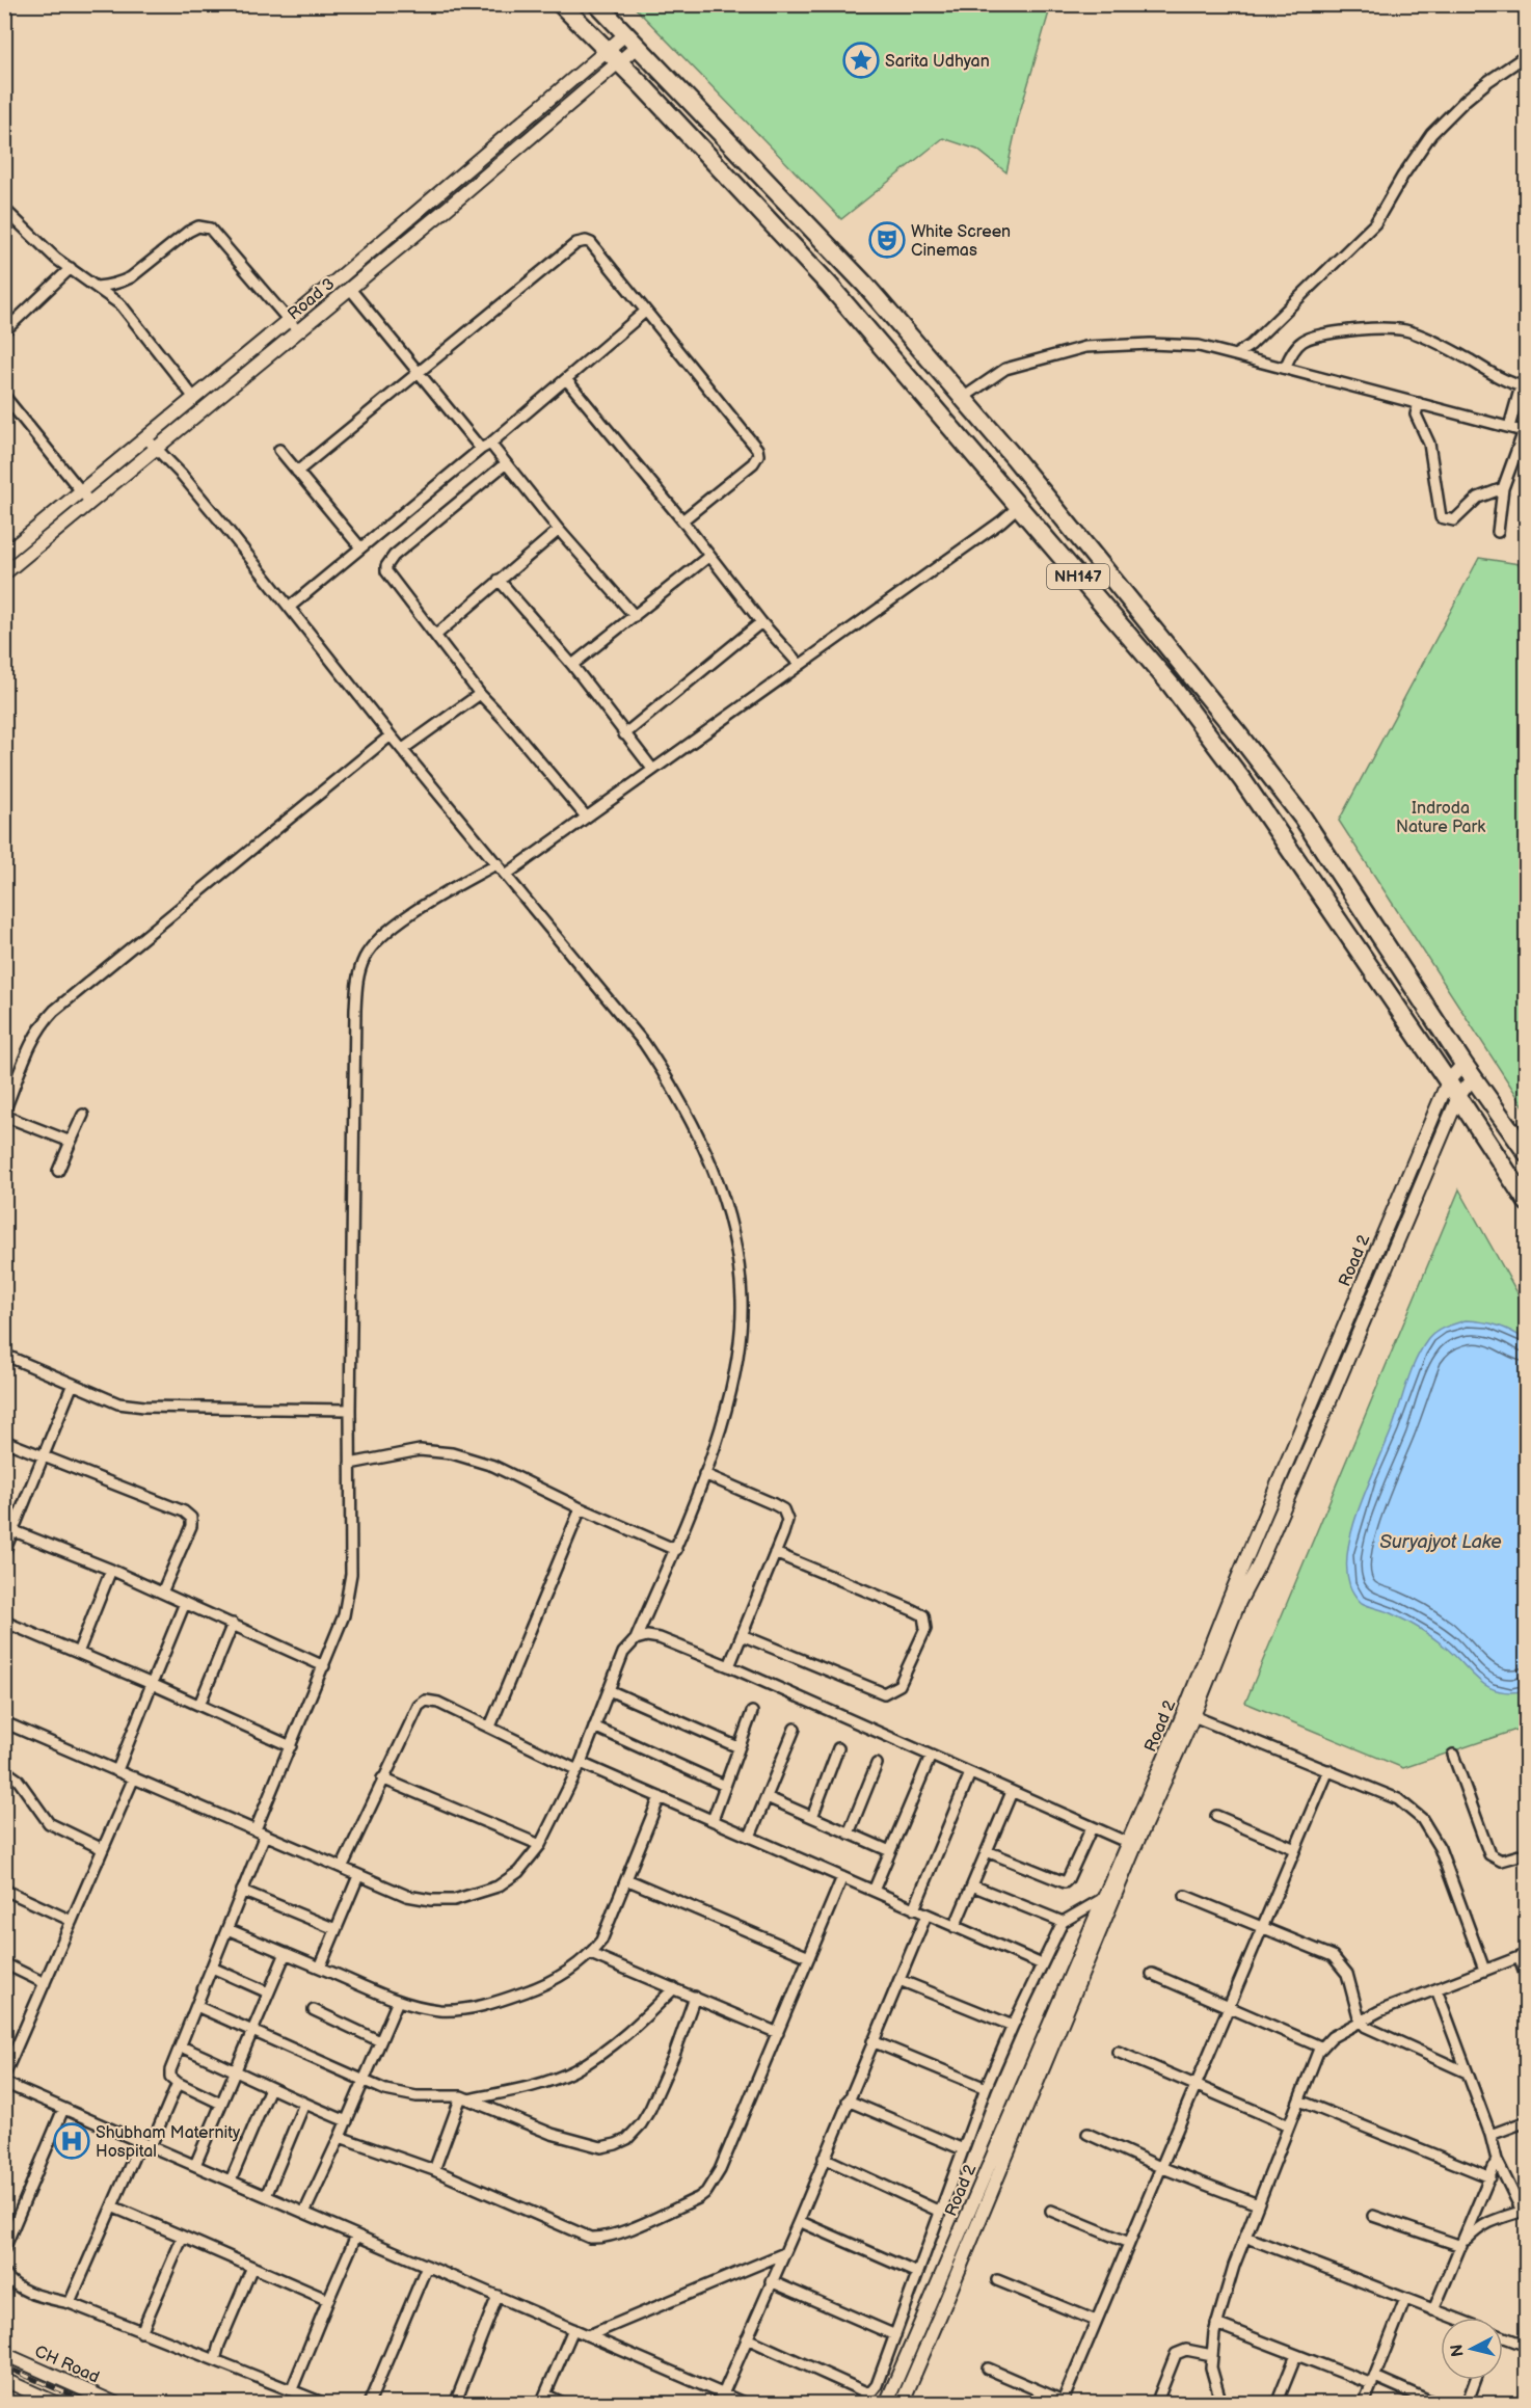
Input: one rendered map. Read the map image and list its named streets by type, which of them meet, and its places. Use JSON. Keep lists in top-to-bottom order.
{
  "streets": {
    "highway": ["NH147"],
    "street": ["Road 3", "Road 2", "CH Road"]
  },
  "crossings": [
    ["Road 3", "NH147"],
    ["NH147", "Road 2"]
  ],
  "water": ["Suryajyot Lake"],
  "parks": ["Indroda Nature Park"],
  "places": {
    "place": ["Sarita Udhyan"],
    "theatre": ["White Screen Cinemas"],
    "hospital": ["Shubham Maternity Hospital"]
  },
  "north": "left"
}
